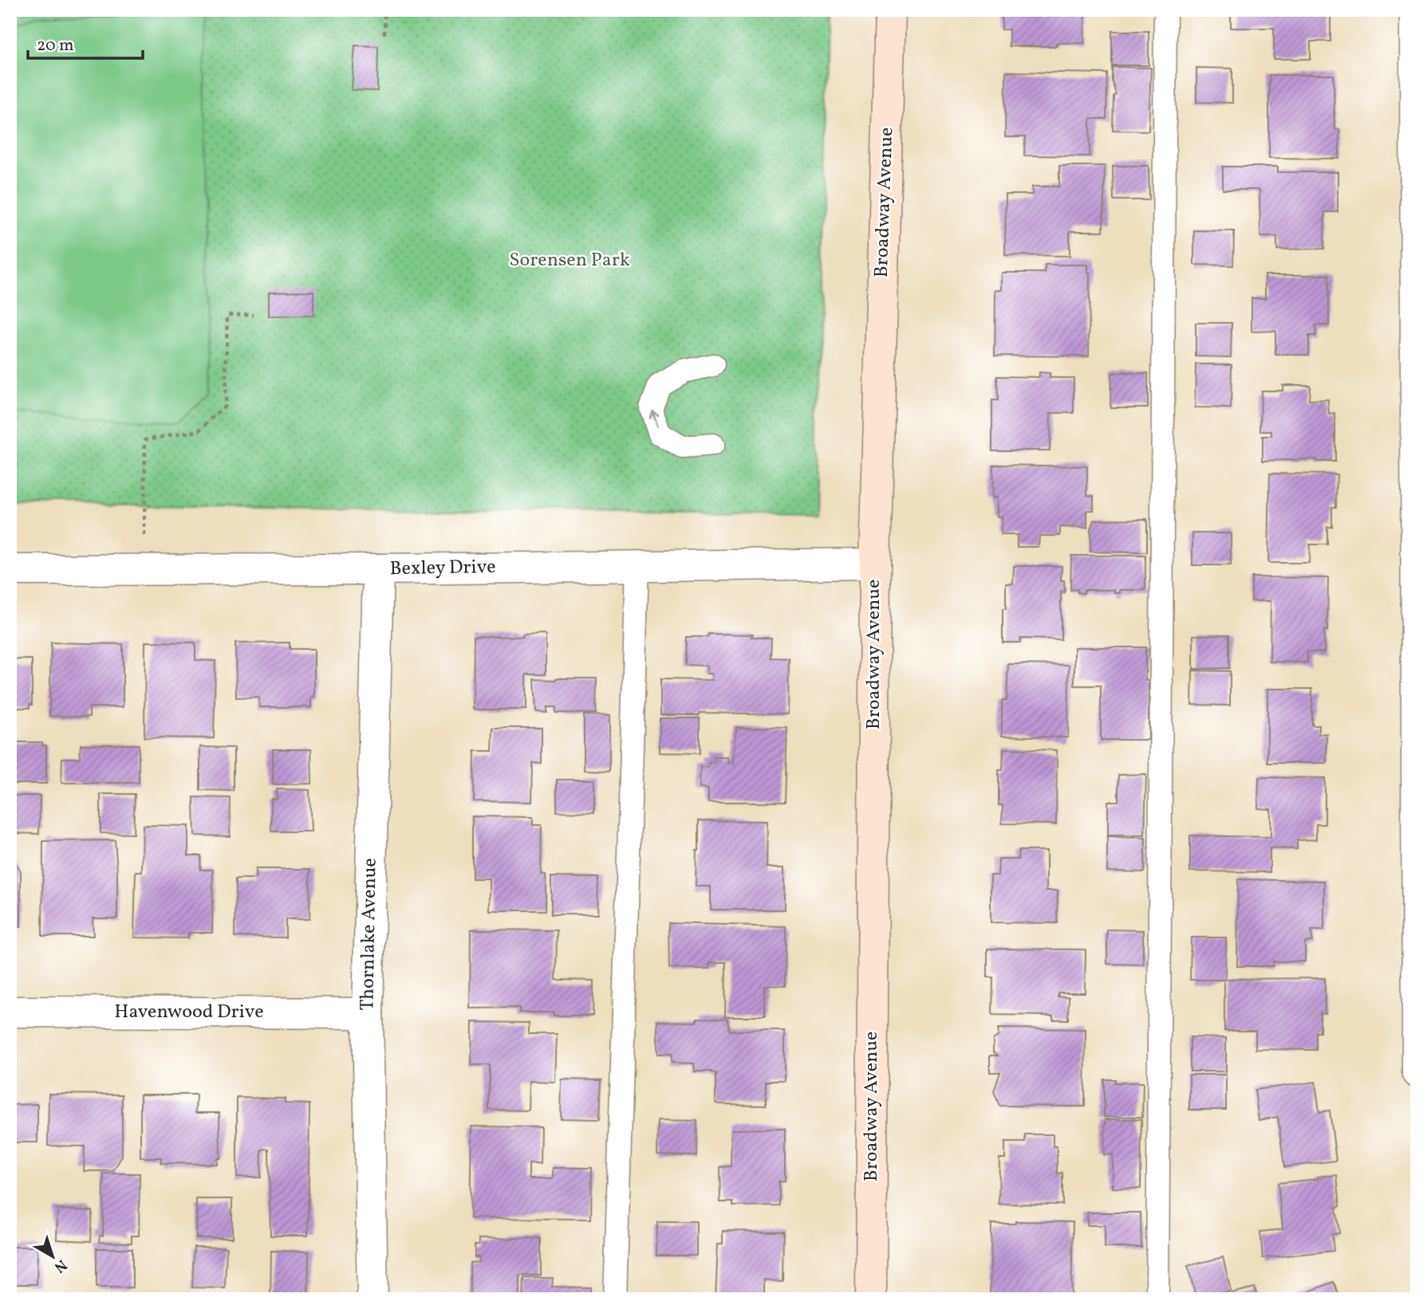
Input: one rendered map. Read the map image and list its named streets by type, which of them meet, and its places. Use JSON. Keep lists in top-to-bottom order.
{
  "streets": {
    "street": [
      "Broadway Avenue",
      "Bexley Drive",
      "Thornlake Avenue",
      "Havenwood Drive"
    ]
  },
  "crossings": [
    ["Broadway Avenue", "Bexley Drive"],
    ["Bexley Drive", "Thornlake Avenue"],
    ["Thornlake Avenue", "Havenwood Drive"]
  ],
  "parks": ["Sorensen Park"],
  "scale_bar": "20 m",
  "north": "bottom right"
}
